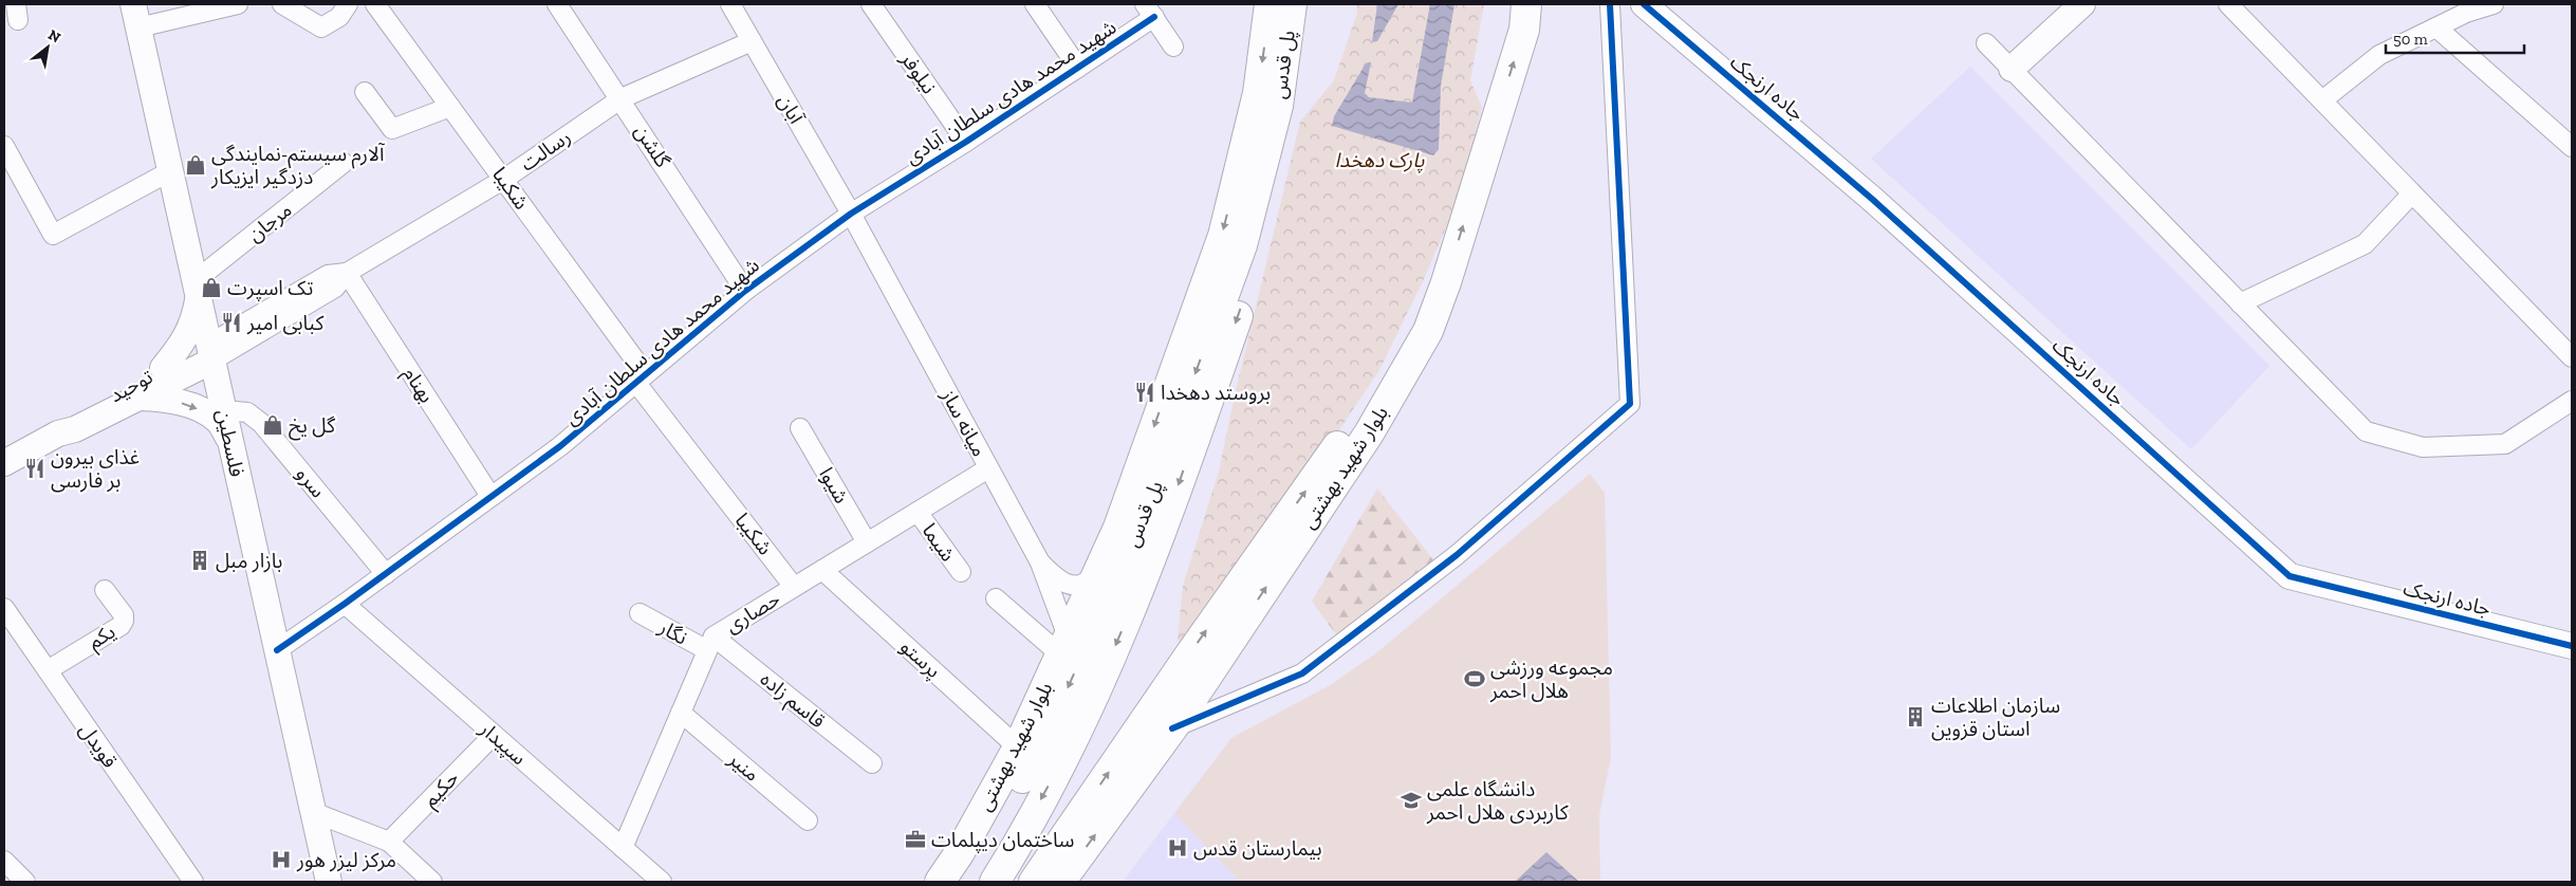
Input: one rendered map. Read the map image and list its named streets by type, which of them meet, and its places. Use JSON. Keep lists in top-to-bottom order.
{
  "streets": {
    "main road": ["پل قدس", "بلوار شهید بهشتی"],
    "street": [
      "نیلوفر",
      "جاده ارنجک",
      "شهید محمد هادی سلطان آبادی",
      "آبان",
      "گلشن",
      "رسالت",
      "شکیبا",
      "مرجان",
      "بهنام",
      "توحید",
      "میانه ساز",
      "فلسطین",
      "سرو",
      "شیوا",
      "شیما",
      "حصاری",
      "نگار",
      "یکم",
      "پرستو",
      "قاسم زاده",
      "سپیدار",
      "قویدل",
      "منیر",
      "حکیم"
    ]
  },
  "crossings": [
    ["نیلوفر", "شهید محمد هادی سلطان آبادی"],
    ["شهید محمد هادی سلطان آبادی", "آبان"],
    ["شهید محمد هادی سلطان آبادی", "گلشن"],
    ["شهید محمد هادی سلطان آبادی", "شکیبا"],
    ["شهید محمد هادی سلطان آبادی", "بهنام"],
    ["شهید محمد هادی سلطان آبادی", "میانه ساز"],
    ["شهید محمد هادی سلطان آبادی", "فلسطین"],
    ["شهید محمد هادی سلطان آبادی", "سرو"],
    ["شهید محمد هادی سلطان آبادی", "سپیدار"],
    ["آبان", "رسالت"],
    ["آبان", "میانه ساز"],
    ["گلشن", "رسالت"],
    ["رسالت", "شکیبا"],
    ["رسالت", "بهنام"],
    ["رسالت", "توحید"],
    ["رسالت", "فلسطین"],
    ["شکیبا", "حصاری"],
    ["مرجان", "فلسطین"],
    ["توحید", "فلسطین"],
    ["میانه ساز", "بلوار شهید بهشتی"],
    ["میانه ساز", "حصاری"],
    ["فلسطین", "سرو"],
    ["بلوار شهید بهشتی", "پرستو"],
    ["شیوا", "حصاری"],
    ["شیما", "حصاری"],
    ["حصاری", "نگار"],
    ["حصاری", "پرستو"],
    ["حصاری", "قاسم زاده"],
    ["حصاری", "سپیدار"],
    ["حصاری", "منیر"],
    ["نگار", "قاسم زاده"],
    ["یکم", "قویدل"],
    ["سپیدار", "حکیم"]
  ],
  "parks": ["پارک دهخدا"],
  "places": {
    "shop": ["آلارم سیستم-نمایندگی دزدگیر ایزیکار", "تک اسپرت", "گل یخ"],
    "restaurant": ["کبابی امیر", "بروستد دهخدا", "غذای بیرون بر فارسی"],
    "building": ["بازار مبل", "سازمان اطلاعات استان قزوین"],
    "sports": ["مجموعه ورزشی هلال احمر"],
    "school or university": ["دانشگاه علمی کاربردی هلال احمر"],
    "office": ["ساختمان دیپلمات"],
    "hospital": ["بیمارستان قدس", "مرکز لیزر هور"]
  },
  "scale_bar": "50 m",
  "north": "top right"
}
